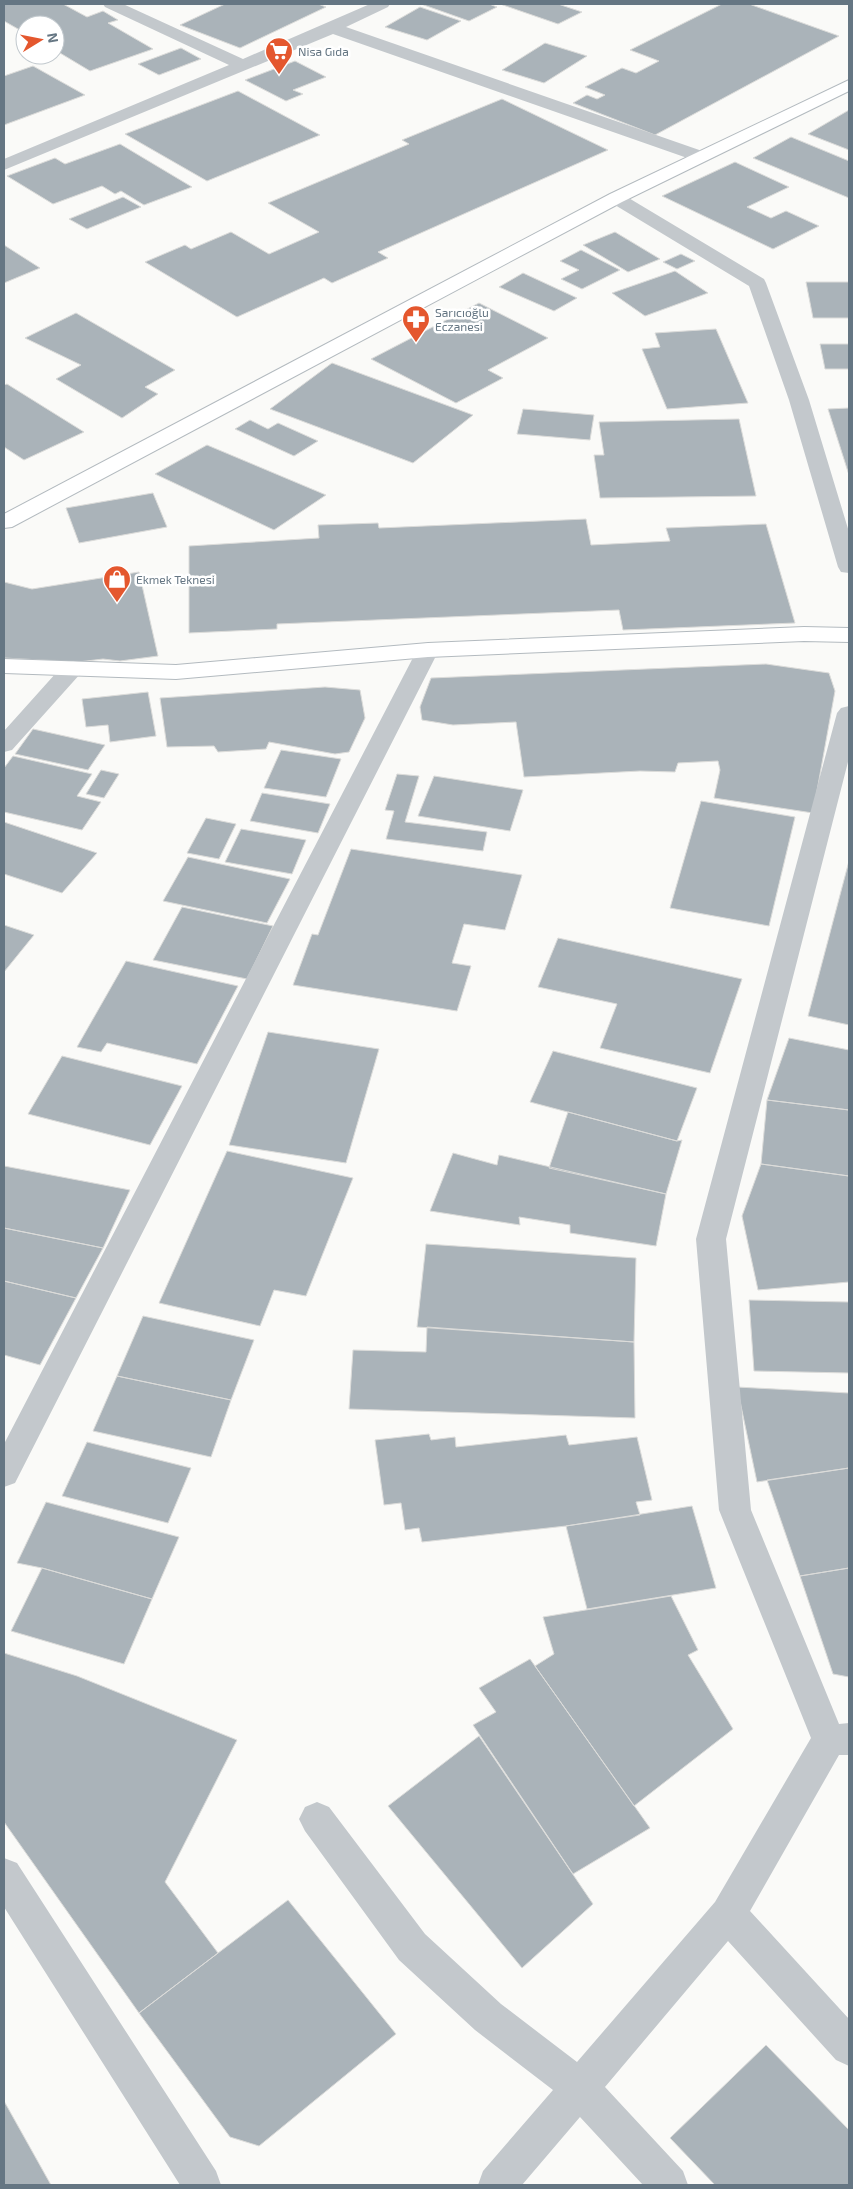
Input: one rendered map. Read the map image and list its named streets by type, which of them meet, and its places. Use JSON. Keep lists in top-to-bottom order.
{
  "places": {
    "supermarket": ["Nisa Gıda"],
    "pharmacy": ["Sarıcıoğlu Eczanesi"],
    "shop": ["Ekmek Teknesi"]
  },
  "north": "right"
}
